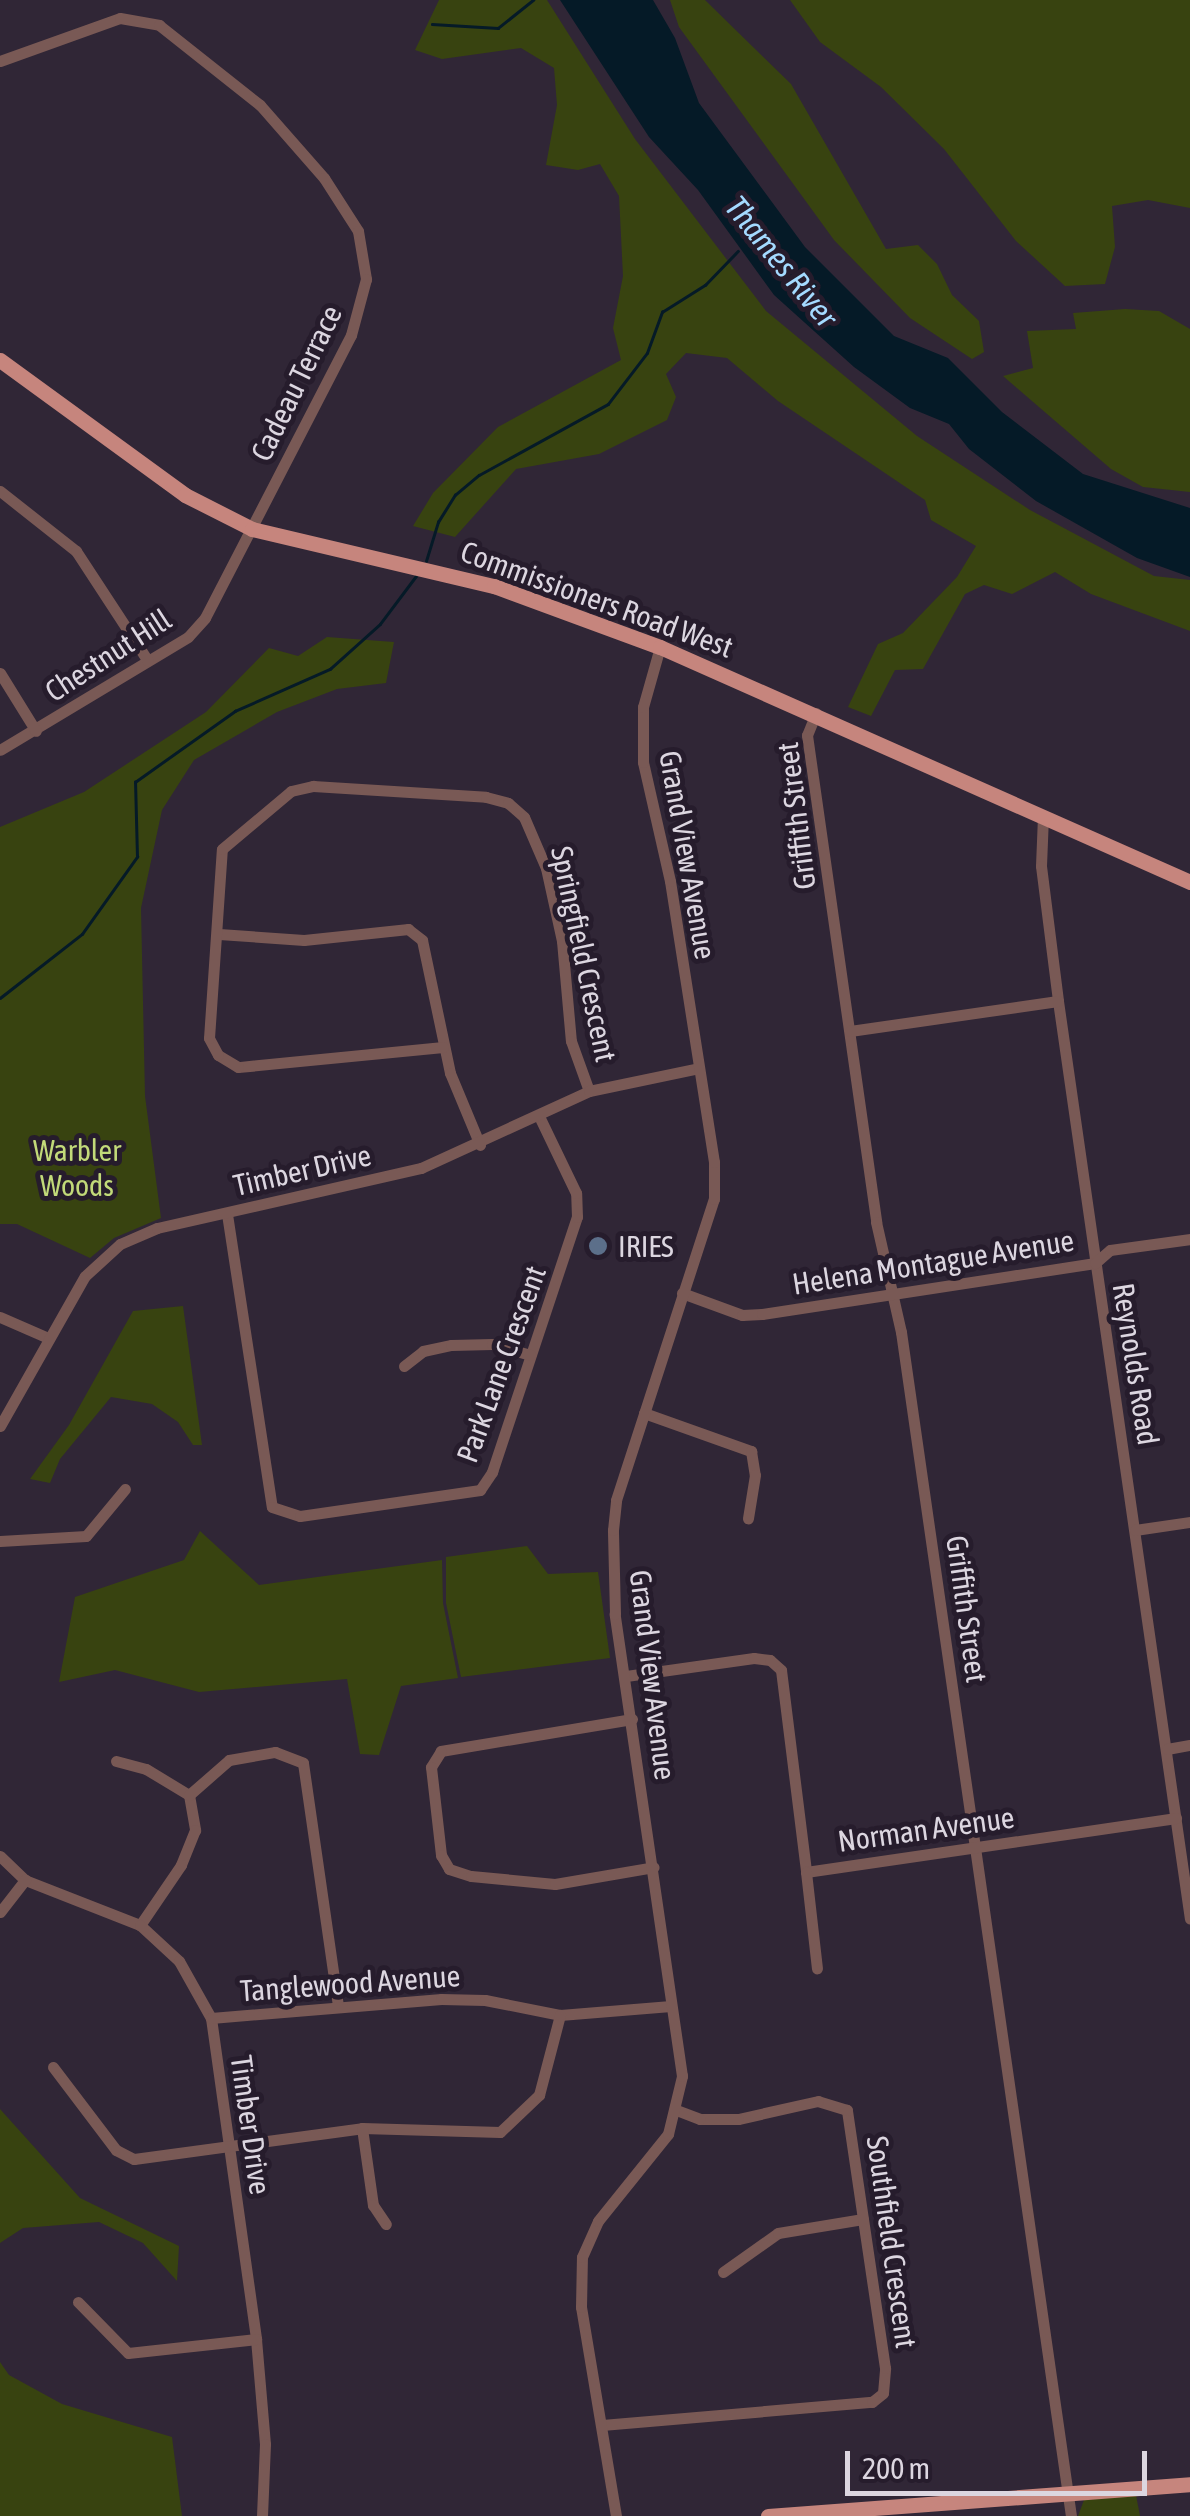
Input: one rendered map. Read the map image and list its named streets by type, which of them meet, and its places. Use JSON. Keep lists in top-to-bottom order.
{
  "streets": {
    "main road": ["Commissioners Road West"],
    "street": [
      "Cadeau Terrace",
      "Chestnut Hill",
      "Griffith Street",
      "Grand View Avenue",
      "Springfield Crescent",
      "Timber Drive",
      "Helena Montague Avenue",
      "Park Lane Crescent",
      "Reynolds Road",
      "Norman Avenue",
      "Tanglewood Avenue",
      "Southfield Crescent"
    ]
  },
  "crossings": [
    ["Cadeau Terrace", "Commissioners Road West"],
    ["Cadeau Terrace", "Chestnut Hill"],
    ["Commissioners Road West", "Chestnut Hill"],
    ["Commissioners Road West", "Griffith Street"],
    ["Commissioners Road West", "Grand View Avenue"],
    ["Commissioners Road West", "Reynolds Road"],
    ["Griffith Street", "Helena Montague Avenue"],
    ["Griffith Street", "Norman Avenue"],
    ["Grand View Avenue", "Timber Drive"],
    ["Grand View Avenue", "Helena Montague Avenue"],
    ["Grand View Avenue", "Norman Avenue"],
    ["Grand View Avenue", "Tanglewood Avenue"],
    ["Grand View Avenue", "Southfield Crescent"],
    ["Springfield Crescent", "Timber Drive"],
    ["Timber Drive", "Park Lane Crescent"],
    ["Timber Drive", "Tanglewood Avenue"],
    ["Helena Montague Avenue", "Reynolds Road"],
    ["Reynolds Road", "Norman Avenue"]
  ],
  "water": ["Thames River"],
  "parks": ["Warbler Woods"],
  "places": ["IRIES"],
  "scale_bar": "200 m"
}
